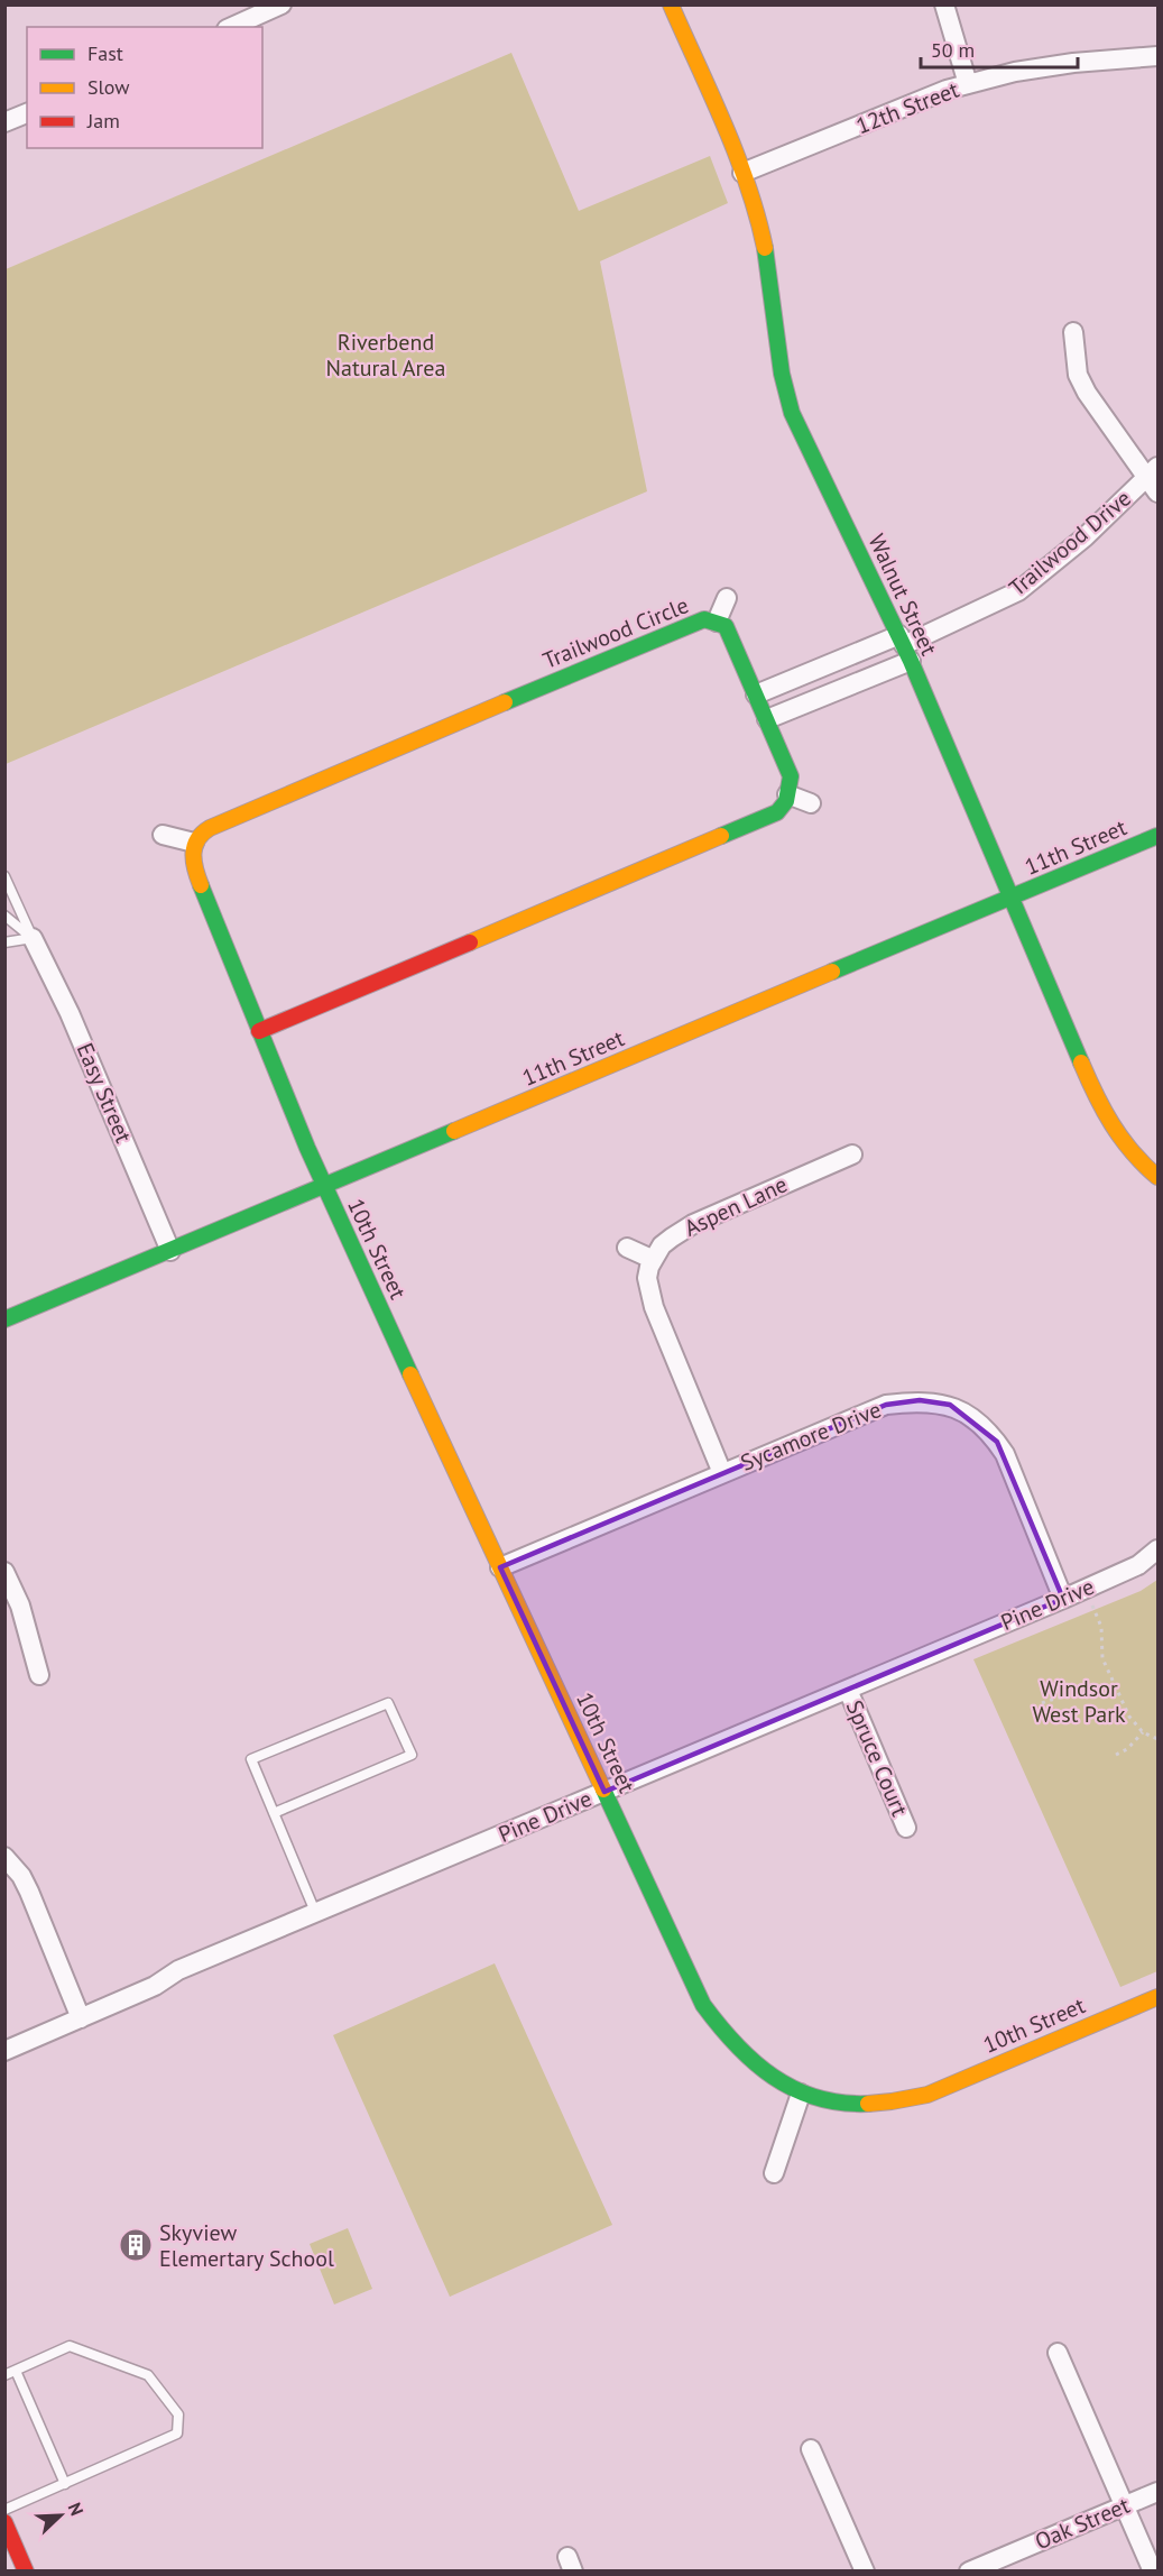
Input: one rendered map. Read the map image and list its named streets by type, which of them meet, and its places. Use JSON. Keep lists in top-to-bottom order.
{
  "streets": {
    "street": [
      "12th Street",
      "Trailwood Drive",
      "Walnut Street",
      "Trailwood Circle",
      "11th Street",
      "Easy Street",
      "Aspen Lane",
      "10th Street",
      "Sycamore Drive",
      "Pine Drive",
      "Spruce Court",
      "Oak Street"
    ]
  },
  "crossings": [
    ["12th Street", "Walnut Street"],
    ["Trailwood Drive", "Walnut Street"],
    ["Walnut Street", "11th Street"],
    ["11th Street", "Easy Street"],
    ["11th Street", "10th Street"],
    ["10th Street", "Sycamore Drive"],
    ["10th Street", "Pine Drive"],
    ["Sycamore Drive", "Pine Drive"],
    ["Pine Drive", "Spruce Court"]
  ],
  "parks": ["Riverbend Natural Area", "Windsor West Park"],
  "places": {
    "building": ["Skyview Elemertary School"]
  },
  "legend": ["Fast", "Slow", "Jam"],
  "scale_bar": "50 m",
  "north": "top right"
}
